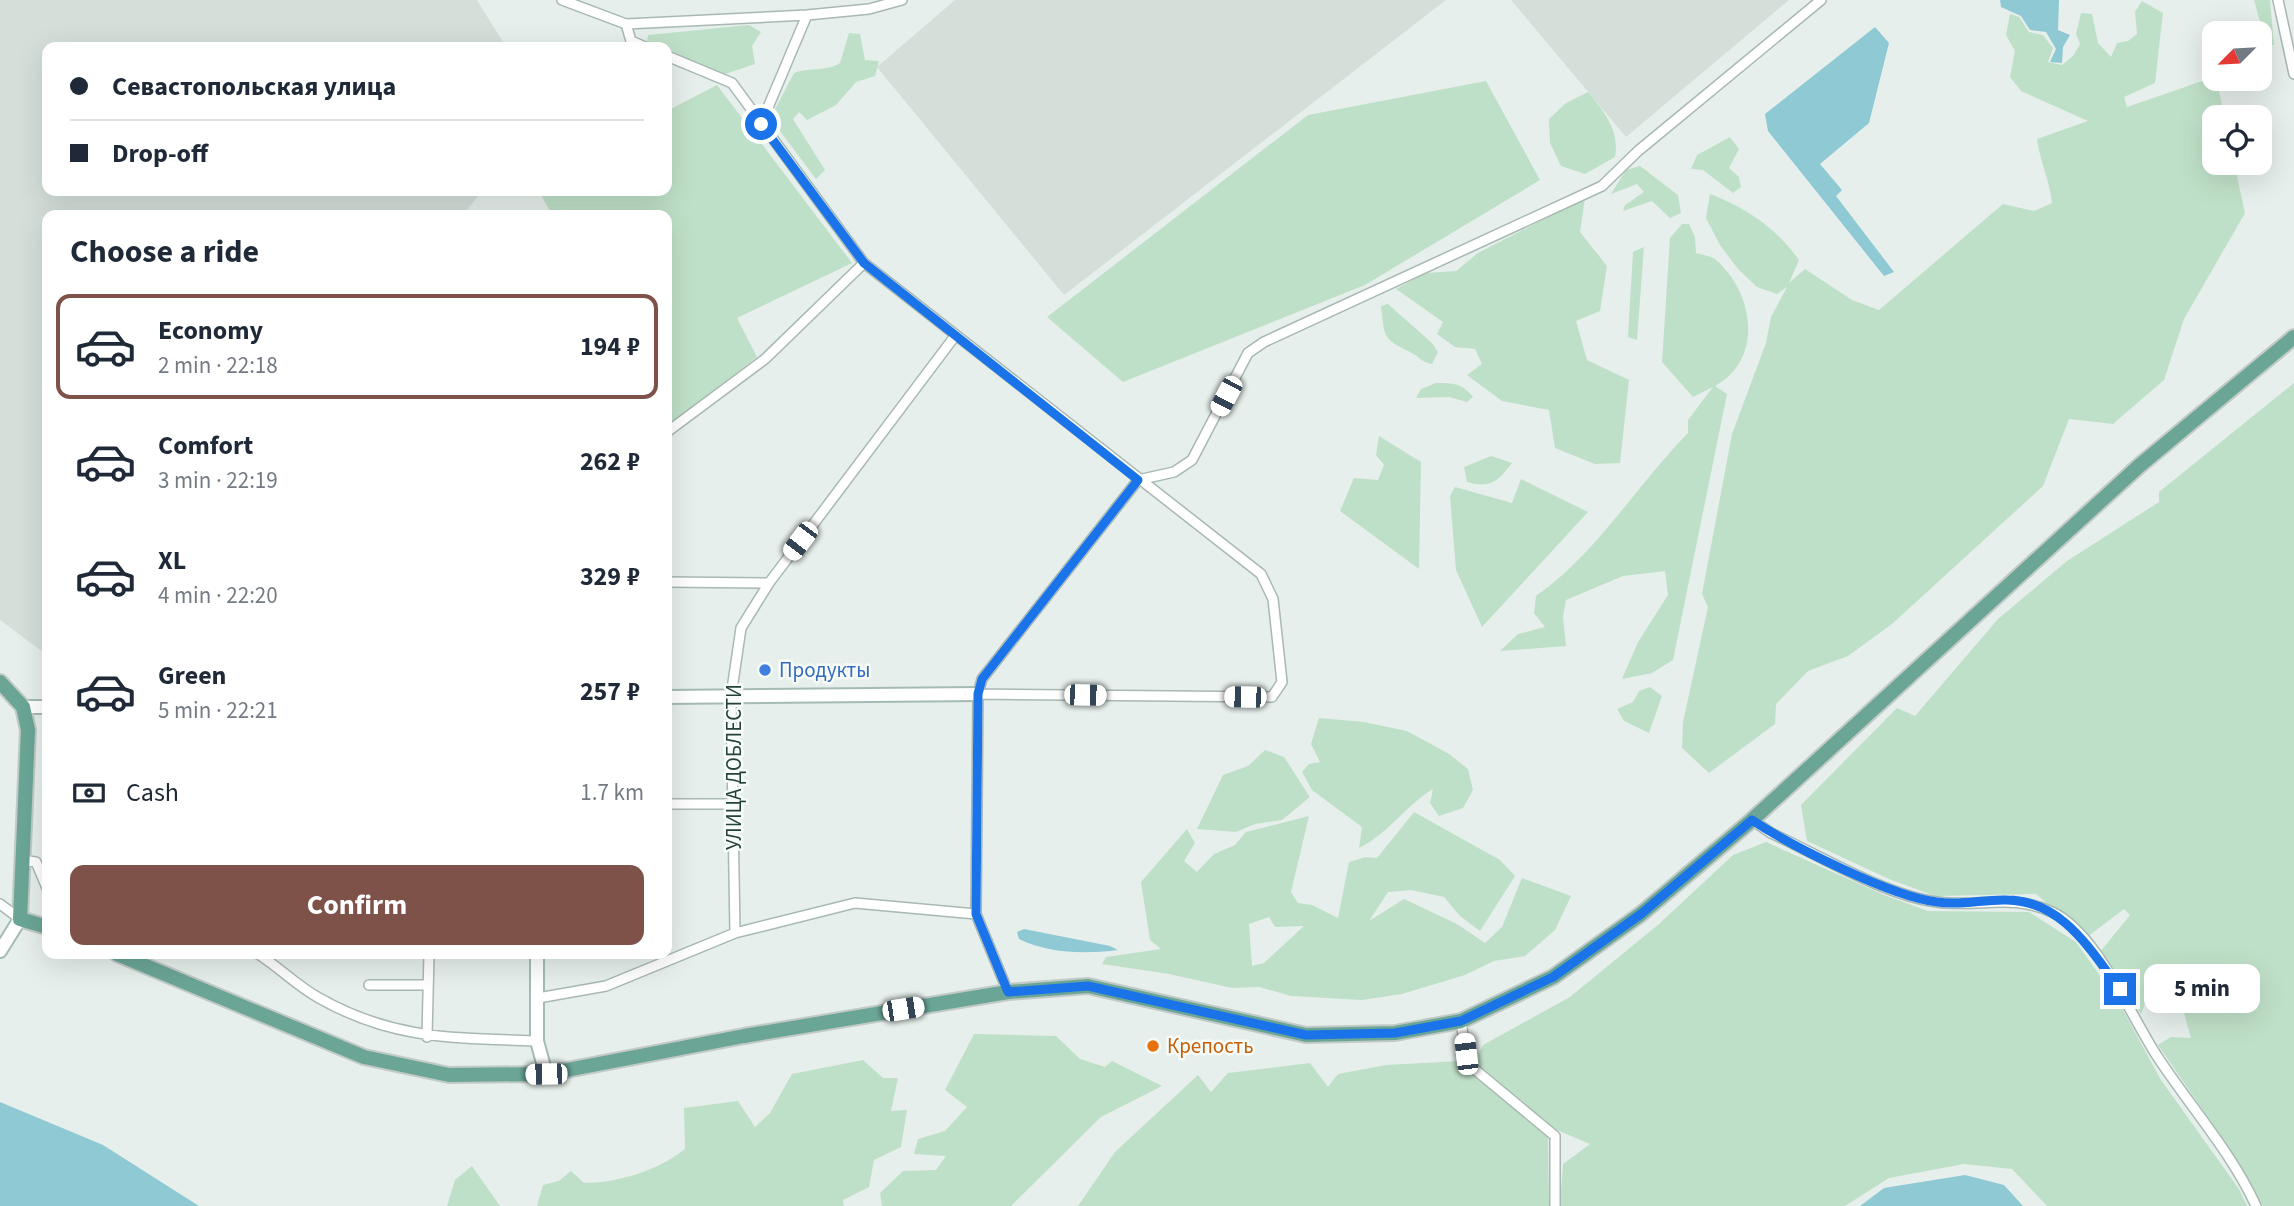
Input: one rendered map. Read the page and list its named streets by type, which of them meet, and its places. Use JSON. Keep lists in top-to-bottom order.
{
  "streets": {
    "street": ["УЛИЦА ДОБЛЕСТИ"]
  },
  "places": ["Продукты", "Крепость"],
  "north": "bottom left",
  "page": {
    "banner": ["Севастопольская улица", "Drop-off"],
    "heading": "Choose a ride",
    "list": [
      {
        "name": "Economy",
        "note": "2 min · 22:18",
        "value": "194 ₽"
      },
      {
        "name": "Comfort",
        "note": "3 min · 22:19",
        "value": "262 ₽"
      },
      {
        "name": "XL",
        "note": "4 min · 22:20",
        "value": "329 ₽"
      },
      {
        "name": "Green",
        "note": "5 min · 22:21",
        "value": "257 ₽"
      }
    ],
    "pay": ["Cash", "1.7 km"],
    "buttons": "Confirm",
    "bubble": "5 min"
  }
}
